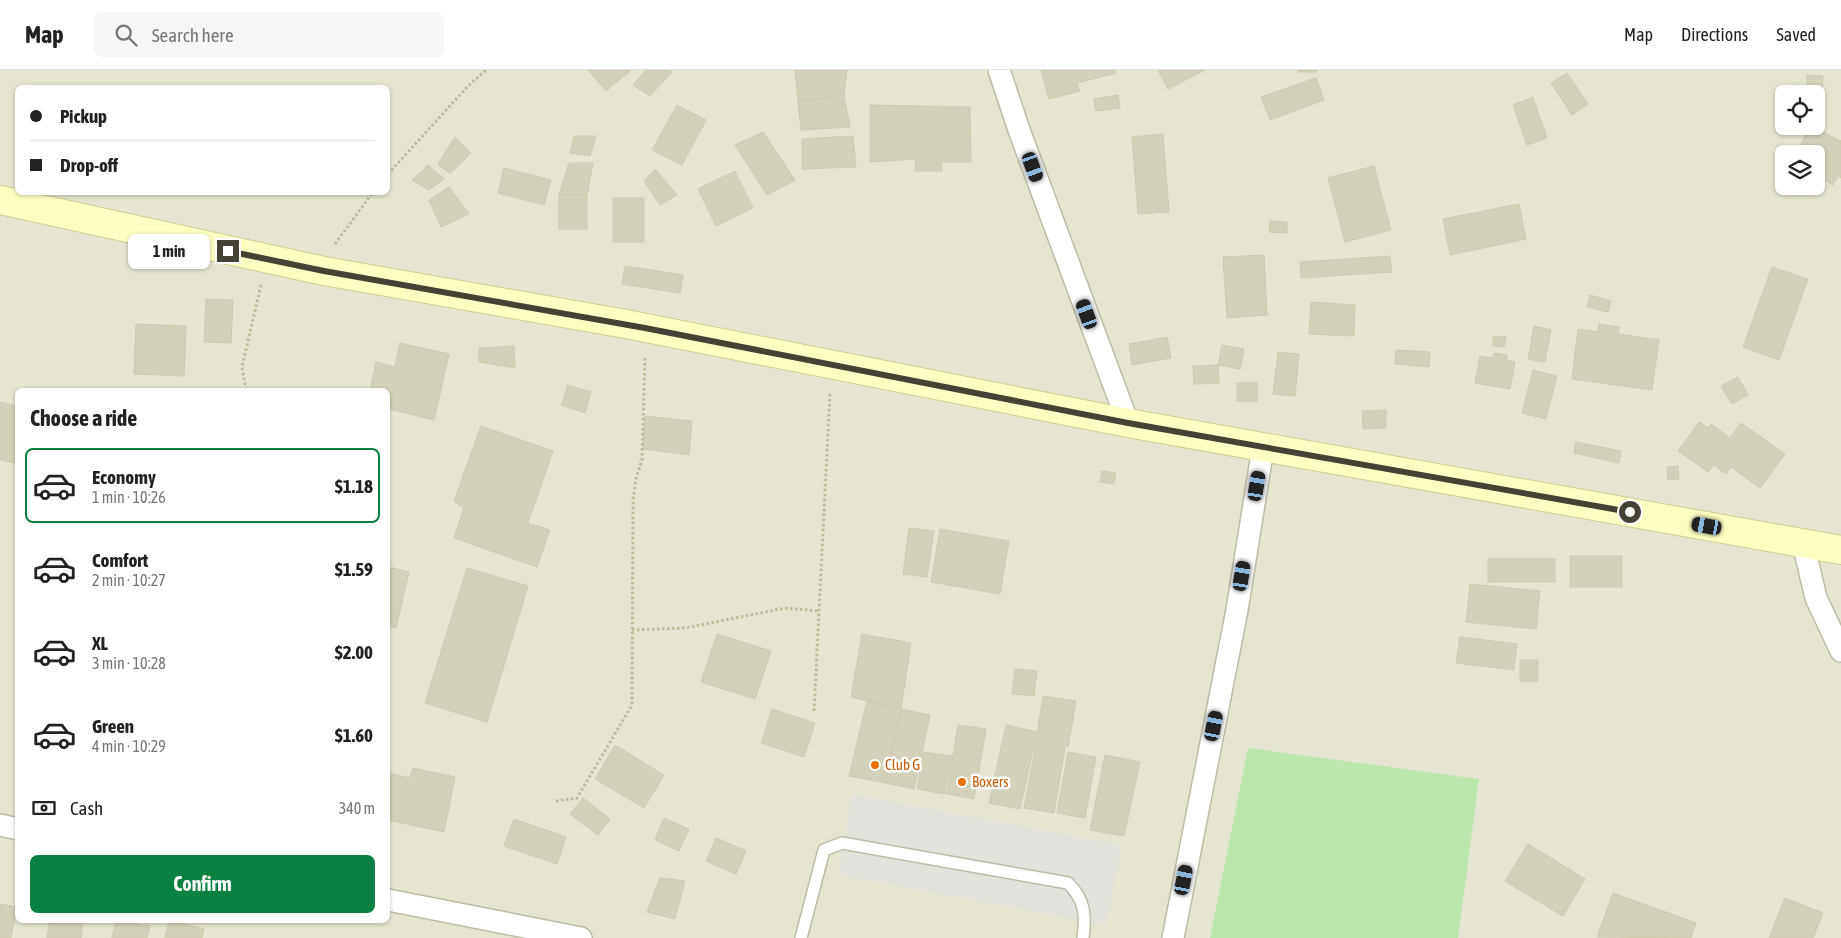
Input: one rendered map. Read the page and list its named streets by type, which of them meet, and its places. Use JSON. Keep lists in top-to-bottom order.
{
  "places": ["Club G", "Boxers"],
  "page": {
    "header": "Map",
    "search": "Search here",
    "nav": ["Map", "Directions", "Saved"],
    "banner": ["Pickup", "Drop-off"],
    "bubble": "1 min",
    "heading": "Choose a ride",
    "list": [
      {
        "name": "Economy",
        "note": "1 min · 10:26",
        "value": "$1.18"
      },
      {
        "name": "Comfort",
        "note": "2 min · 10:27",
        "value": "$1.59"
      },
      {
        "name": "XL",
        "note": "3 min · 10:28",
        "value": "$2.00"
      },
      {
        "name": "Green",
        "note": "4 min · 10:29",
        "value": "$1.60"
      }
    ],
    "pay": ["Cash", "340 m"],
    "buttons": "Confirm"
  }
}
